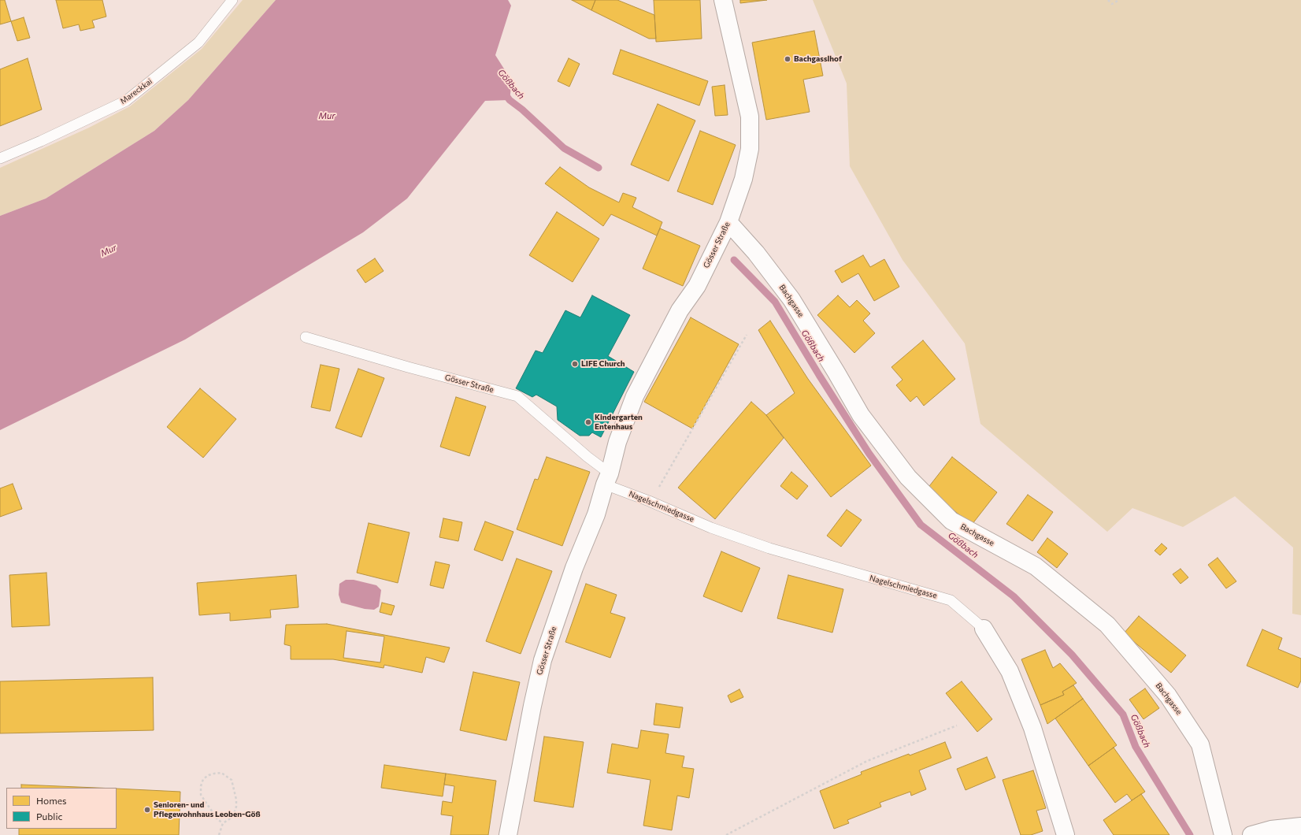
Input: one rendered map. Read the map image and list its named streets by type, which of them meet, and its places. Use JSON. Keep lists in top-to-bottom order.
{
  "streets": {
    "street": ["Gösser Straße", "Bachgasse", "Nagelschmiedgasse"],
    "lane": ["Mareckkai"]
  },
  "crossings": [
    ["Gösser Straße", "Bachgasse"],
    ["Gösser Straße", "Nagelschmiedgasse"]
  ],
  "water": ["Gößbach", "Mur"],
  "places": [
    "Bachgasslhof",
    "LIFE Church",
    "Kindergarten Entenhaus",
    "Senioren- und Pflegewohnhaus Leoben-Göß"
  ],
  "legend": ["Homes", "Public"]
}
